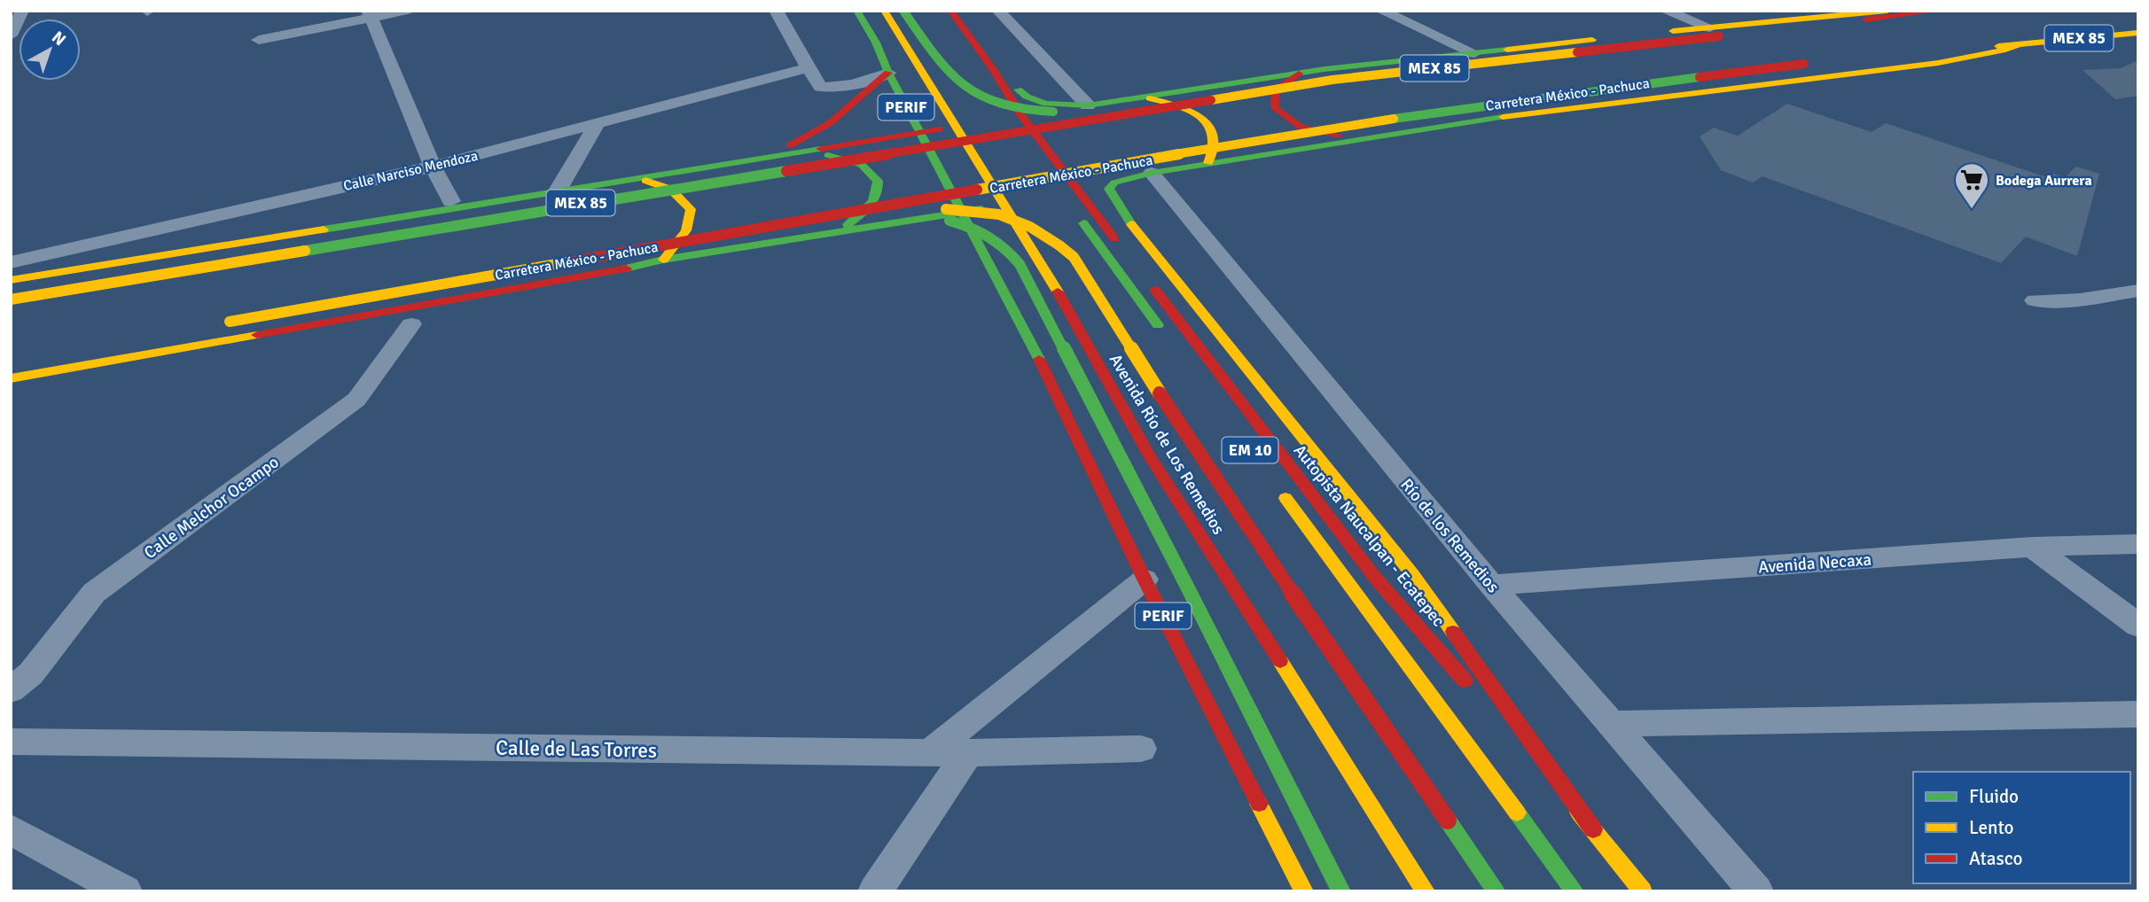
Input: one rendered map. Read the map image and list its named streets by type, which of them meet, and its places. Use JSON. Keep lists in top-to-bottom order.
{
  "streets": {
    "highway": [
      "MEX 85",
      "Carretera México - Pachuca",
      "PERIF",
      "Avenida Río de Los Remedios",
      "EM 10",
      "Autopista Naucalpan - Ecatepec"
    ],
    "street": [
      "Calle Narciso Mendoza",
      "Calle Melchor Ocampo",
      "Río de los Remedios",
      "Avenida Necaxa",
      "Calle de Las Torres"
    ]
  },
  "crossings": [
    ["Río de los Remedios", "Avenida Necaxa"]
  ],
  "places": {
    "supermarket": ["Bodega Aurrera"]
  },
  "legend": ["Fluido", "Lento", "Atasco"],
  "north": "top right"
}
